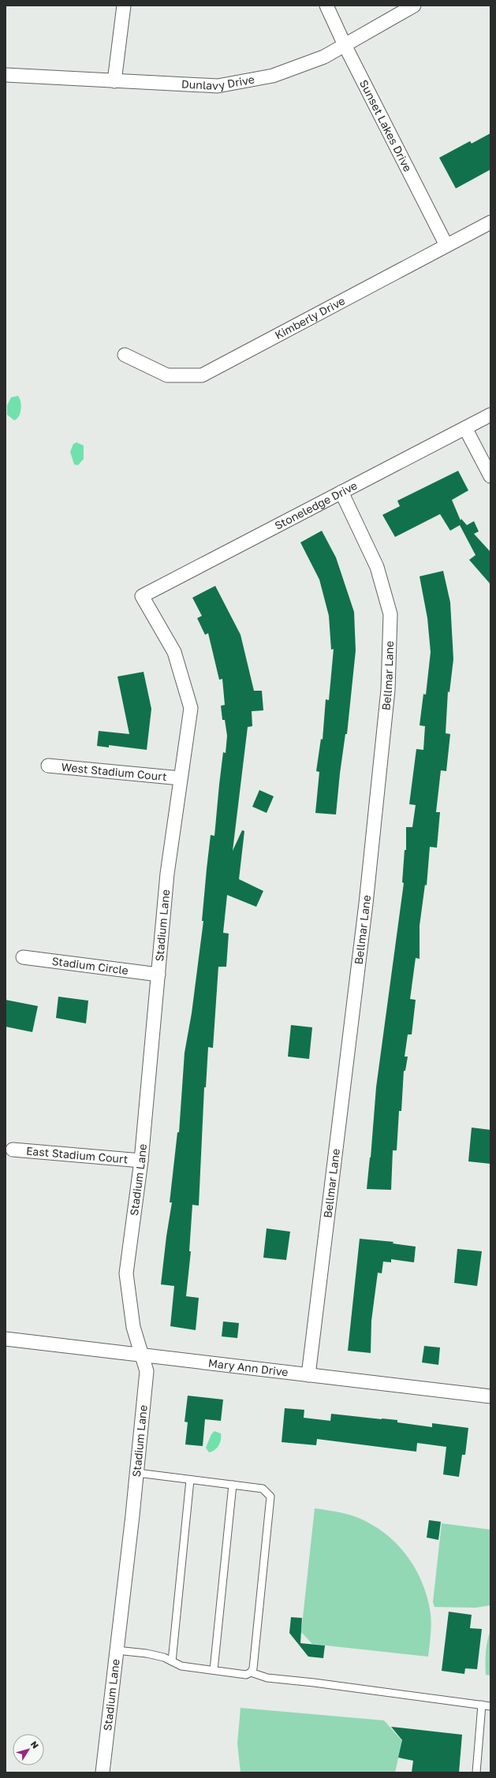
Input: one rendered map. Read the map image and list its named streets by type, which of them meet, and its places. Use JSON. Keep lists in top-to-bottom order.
{
  "streets": {
    "street": [
      "Dunlavy Drive",
      "Sunset Lakes Drive",
      "Kimberly Drive",
      "Stoneledge Drive",
      "Bellmar Lane",
      "West Stadium Court",
      "Stadium Lane",
      "Stadium Circle",
      "East Stadium Court",
      "Mary Ann Drive"
    ]
  },
  "crossings": [
    ["Dunlavy Drive", "Sunset Lakes Drive"],
    ["Sunset Lakes Drive", "Kimberly Drive"],
    ["Stoneledge Drive", "Bellmar Lane"],
    ["Stoneledge Drive", "Stadium Lane"],
    ["Bellmar Lane", "Mary Ann Drive"],
    ["West Stadium Court", "Stadium Lane"],
    ["Stadium Lane", "Stadium Circle"],
    ["Stadium Lane", "East Stadium Court"],
    ["Stadium Lane", "Mary Ann Drive"]
  ],
  "north": "top right"
}
